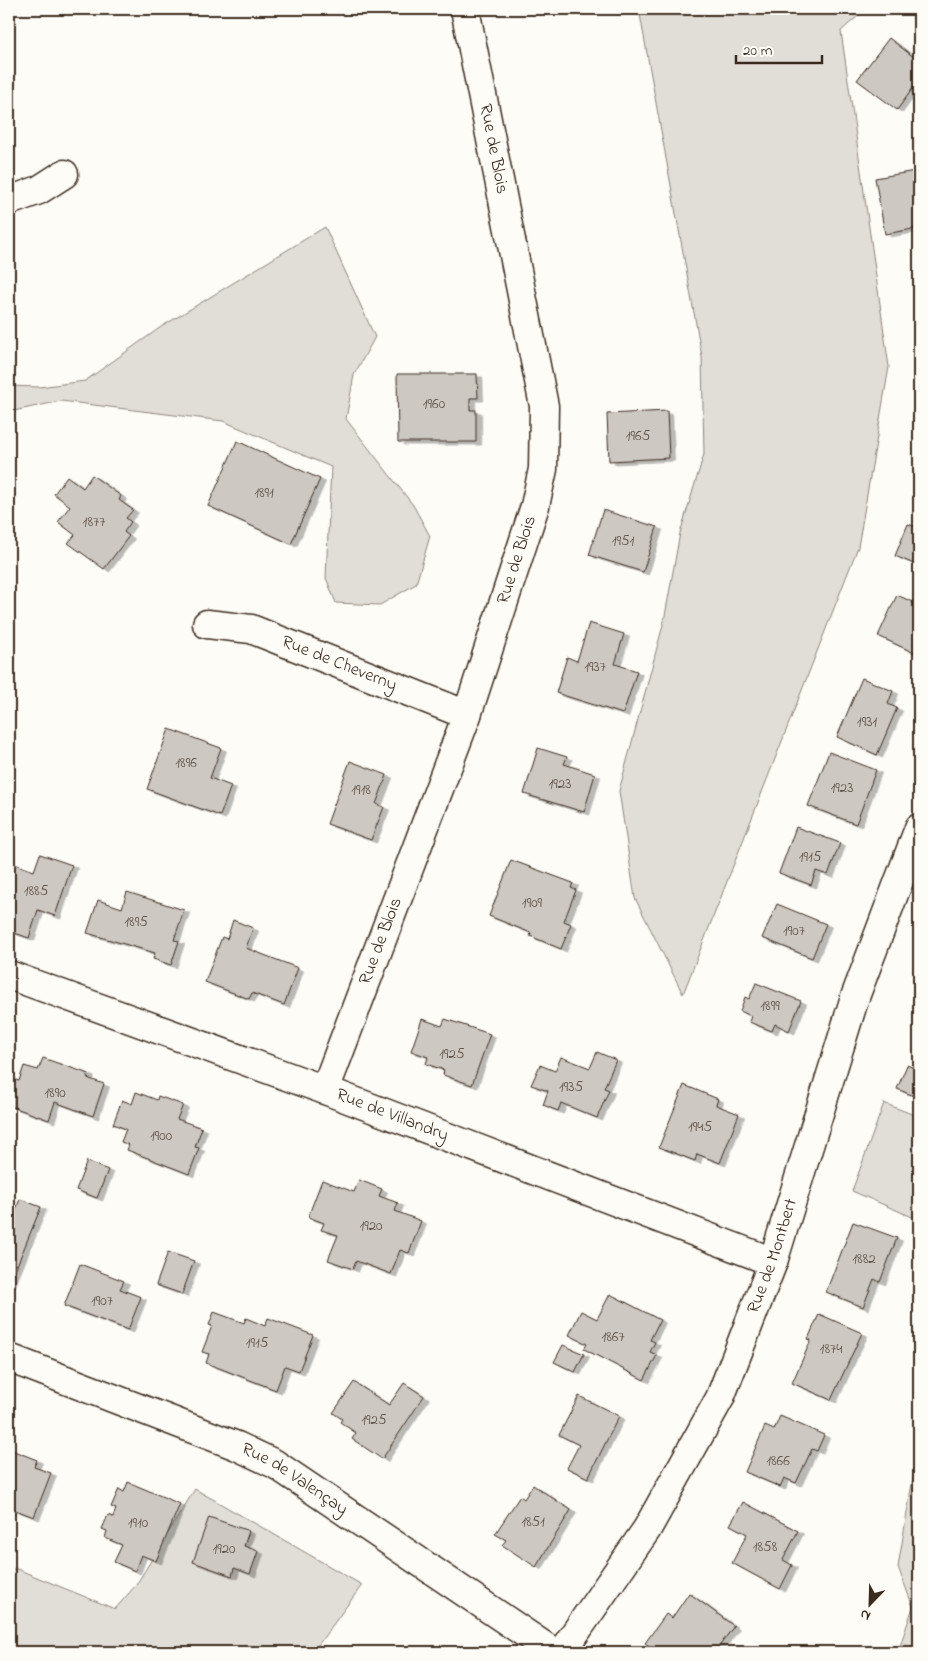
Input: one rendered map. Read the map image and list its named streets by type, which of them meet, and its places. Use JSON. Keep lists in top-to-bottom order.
{
  "streets": {
    "street": [
      "Rue de Blois",
      "Rue de Cheverny",
      "Rue de Villandry",
      "Rue de Montbert",
      "Rue de Valençay"
    ]
  },
  "crossings": [
    ["Rue de Blois", "Rue de Cheverny"],
    ["Rue de Blois", "Rue de Villandry"],
    ["Rue de Villandry", "Rue de Montbert"]
  ],
  "house_numbers": [
    "1960",
    "1965",
    "1891",
    "1877",
    "1951",
    "1937",
    "1931",
    "1896",
    "1923",
    "1923",
    "1918",
    "1915",
    "1885",
    "1909",
    "1895",
    "1907",
    "1899",
    "1925",
    "1935",
    "1890",
    "1945",
    "1900",
    "1920",
    "1882",
    "1907",
    "1867",
    "1915",
    "1874",
    "1925",
    "1866",
    "1851",
    "1910",
    "1858",
    "1920"
  ],
  "scale_bar": "20 m",
  "north": "bottom left"
}
